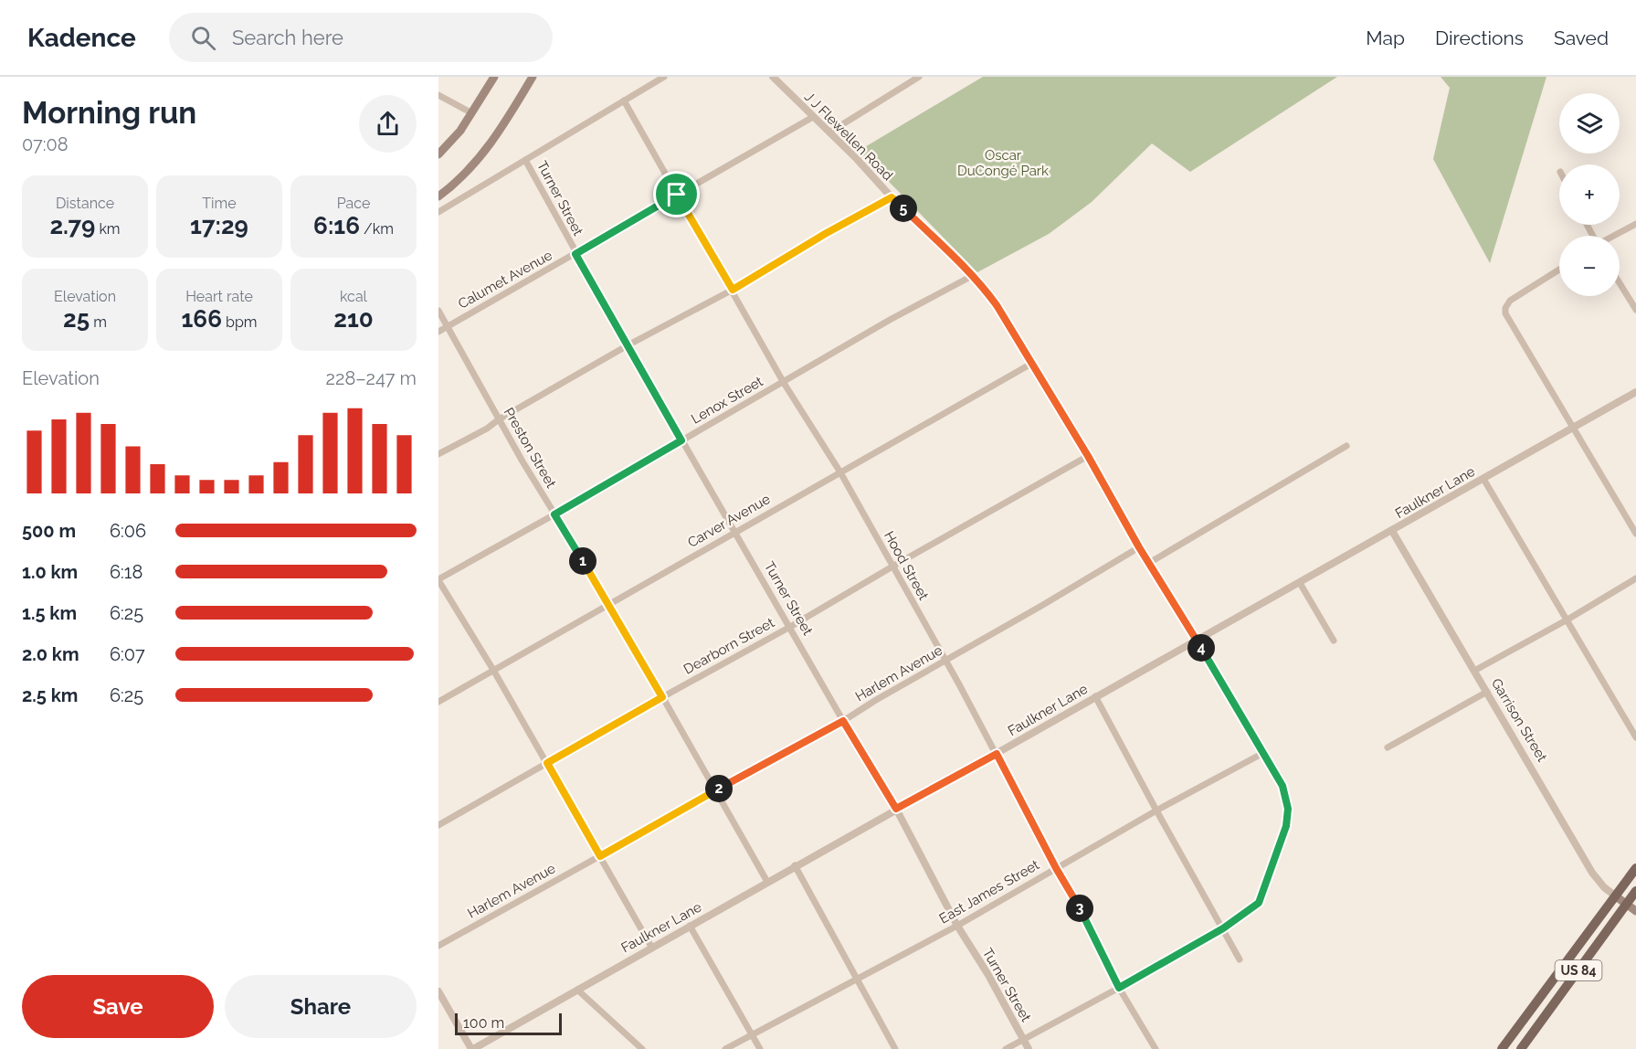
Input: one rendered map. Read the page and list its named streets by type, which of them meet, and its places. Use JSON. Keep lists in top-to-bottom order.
{
  "streets": {
    "main road": ["Garrison Street", "US 84"],
    "street": [
      "J J Flewellen Road",
      "Turner Street",
      "Calumet Avenue",
      "Lenox Street",
      "Preston Street",
      "Faulkner Lane",
      "Carver Avenue",
      "Hood Street",
      "Dearborn Street",
      "Harlem Avenue",
      "East James Street"
    ]
  },
  "crossings": [
    ["J J Flewellen Road", "Turner Street"],
    ["J J Flewellen Road", "Calumet Avenue"],
    ["J J Flewellen Road", "Lenox Street"],
    ["J J Flewellen Road", "Faulkner Lane"],
    ["J J Flewellen Road", "Carver Avenue"],
    ["J J Flewellen Road", "Hood Street"],
    ["J J Flewellen Road", "Dearborn Street"],
    ["J J Flewellen Road", "Harlem Avenue"],
    ["J J Flewellen Road", "East James Street"],
    ["Turner Street", "Calumet Avenue"],
    ["Turner Street", "Lenox Street"],
    ["Turner Street", "Faulkner Lane"],
    ["Turner Street", "Carver Avenue"],
    ["Turner Street", "Dearborn Street"],
    ["Turner Street", "Harlem Avenue"],
    ["Turner Street", "East James Street"],
    ["Calumet Avenue", "Preston Street"],
    ["Calumet Avenue", "Hood Street"],
    ["Lenox Street", "Preston Street"],
    ["Lenox Street", "Hood Street"],
    ["Preston Street", "Faulkner Lane"],
    ["Preston Street", "Carver Avenue"],
    ["Preston Street", "Dearborn Street"],
    ["Preston Street", "Harlem Avenue"],
    ["Faulkner Lane", "Hood Street"],
    ["Faulkner Lane", "Garrison Street"],
    ["Carver Avenue", "Hood Street"],
    ["Hood Street", "Dearborn Street"],
    ["Hood Street", "Harlem Avenue"],
    ["Hood Street", "East James Street"],
    ["Garrison Street", "US 84"]
  ],
  "parks": ["Oscar DuCongé Park"],
  "scale_bar": "100 m",
  "page": {
    "header": "Kadence",
    "search": "Search here",
    "nav": ["Map", "Directions", "Saved"],
    "heading": ["Morning run", "07:08"],
    "map_buttons": ["+", "−"],
    "stats": [
      ["Distance", "2.79 km"],
      ["Time", "17:29"],
      ["Pace", "6:16 /km"],
      ["Elevation", "25 m"],
      ["Heart rate", "166 bpm"],
      ["kcal", "210"]
    ],
    "pins": [
      "5",
      "1",
      "4",
      "2",
      "3"
    ],
    "chart": ["Elevation", "228–247 m"],
    "list": [
      {
        "name": "500 m",
        "note": "6:06"
      },
      {
        "name": "1.0 km",
        "note": "6:18"
      },
      {
        "name": "1.5 km",
        "note": "6:25"
      },
      {
        "name": "2.0 km",
        "note": "6:07"
      },
      {
        "name": "2.5 km",
        "note": "6:25"
      }
    ],
    "buttons": ["Save", "Share"],
    "scale": "100 m"
  }
}
